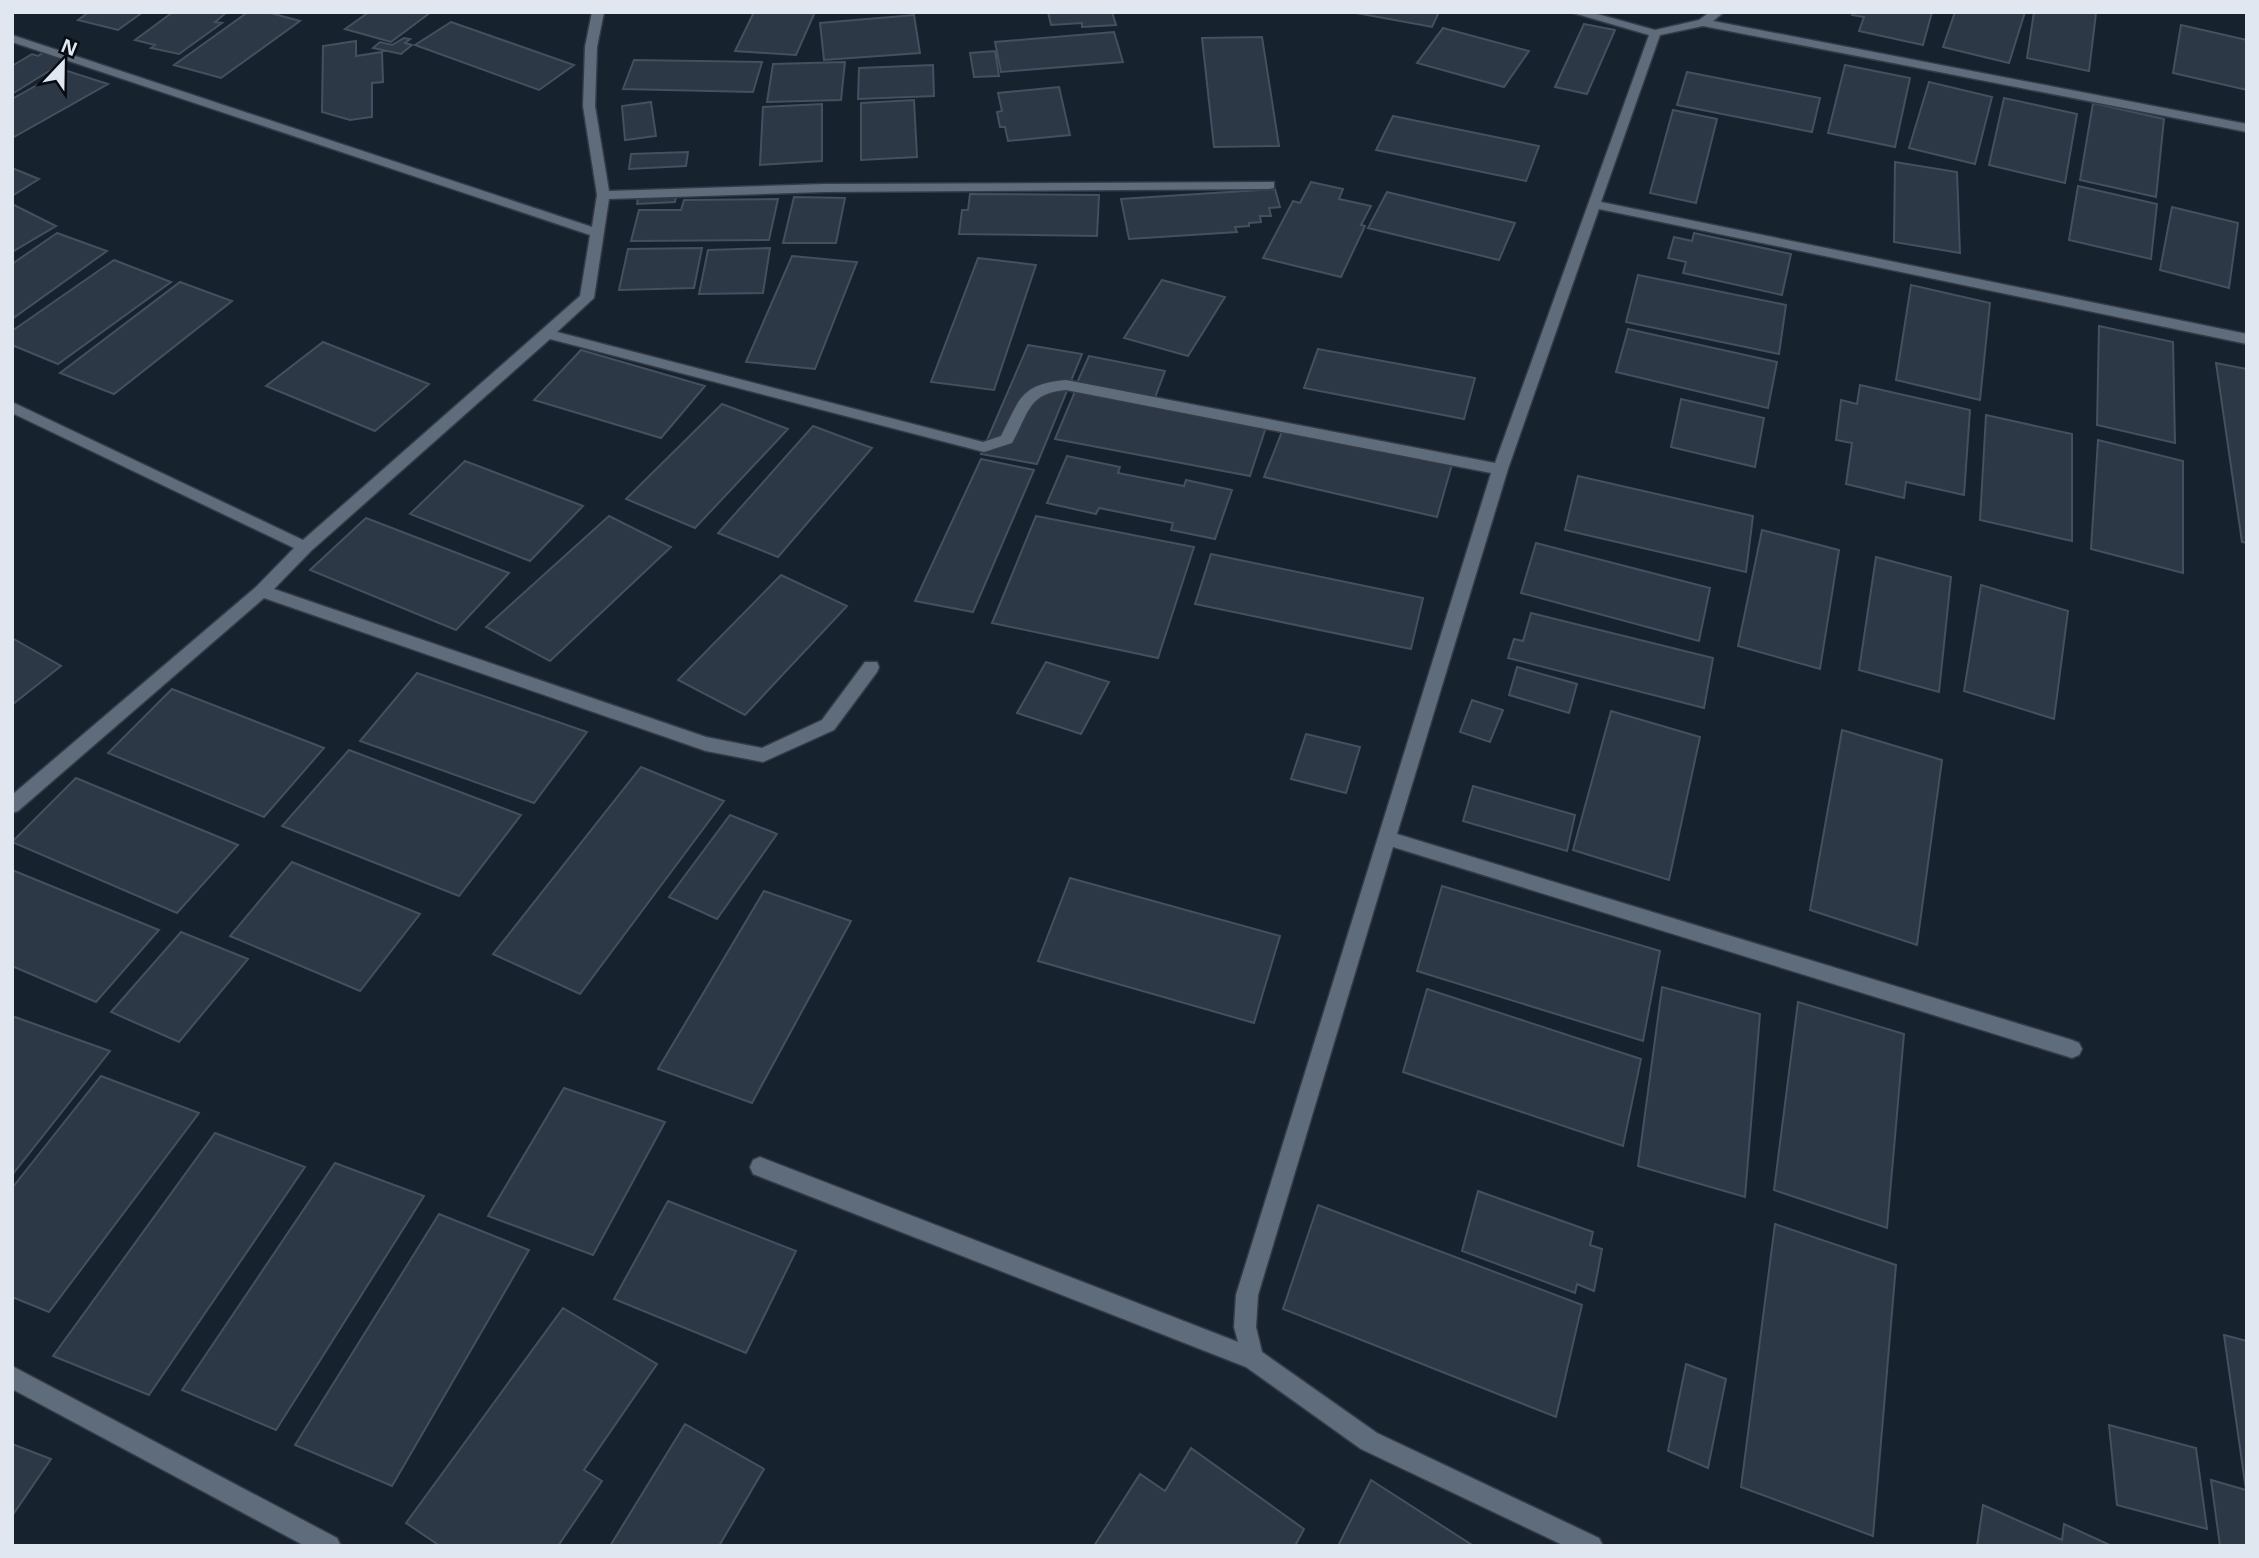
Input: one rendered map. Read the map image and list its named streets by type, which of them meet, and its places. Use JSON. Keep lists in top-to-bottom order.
{
  "north": "top"
}
